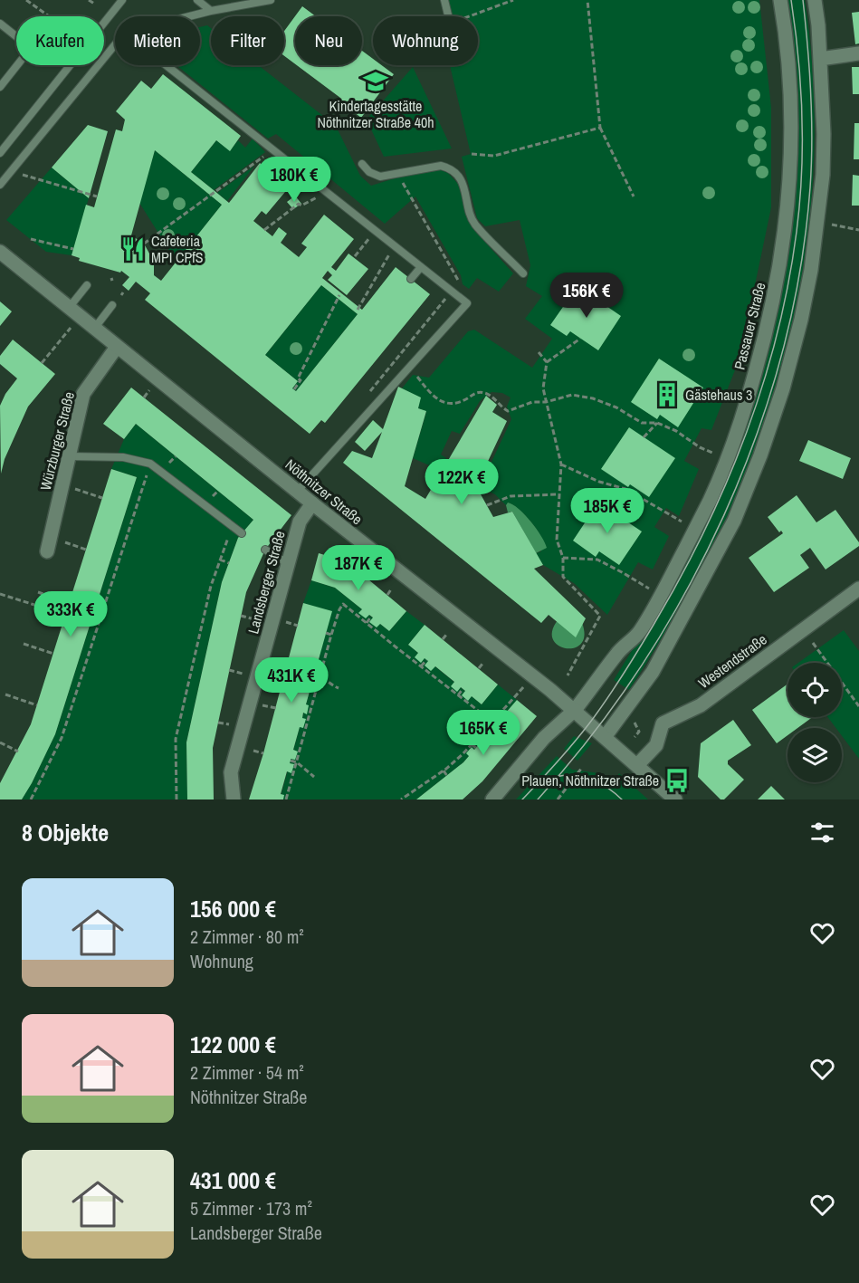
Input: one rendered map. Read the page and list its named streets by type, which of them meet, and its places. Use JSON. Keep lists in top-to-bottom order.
{
  "streets": {
    "street": [
      "Passauer Straße",
      "Würzburger Straße",
      "Nöthnitzer Straße",
      "Landsberger Straße",
      "Westendstraße"
    ]
  },
  "crossings": [
    ["Passauer Straße", "Nöthnitzer Straße"],
    ["Würzburger Straße", "Nöthnitzer Straße"],
    ["Nöthnitzer Straße", "Landsberger Straße"],
    ["Nöthnitzer Straße", "Westendstraße"]
  ],
  "places": {
    "school or university": ["Kindertagesstätte Nöthnitzer Straße 40h"],
    "restaurant": ["Cafeteria MPI CPfS"],
    "building": ["Gästehaus 3"],
    "bus stop": ["Plauen, Nöthnitzer Straße"]
  },
  "page": {
    "chip": [
      "Kaufen",
      "Mieten",
      "Filter",
      "Neu",
      "Wohnung"
    ],
    "price": [
      "180K €",
      "156K €",
      "122K €",
      "185K €",
      "187K €",
      "333K €",
      "431K €",
      "165K €"
    ],
    "heading": "8 Objekte",
    "list": [
      {
        "name": "156 000 €",
        "note": "2 Zimmer · 80 m² · Wohnung"
      },
      {
        "name": "122 000 €",
        "note": "2 Zimmer · 54 m² · Nöthnitzer Straße"
      },
      {
        "name": "431 000 €",
        "note": "5 Zimmer · 173 m² · Landsberger Straße"
      }
    ]
  }
}
